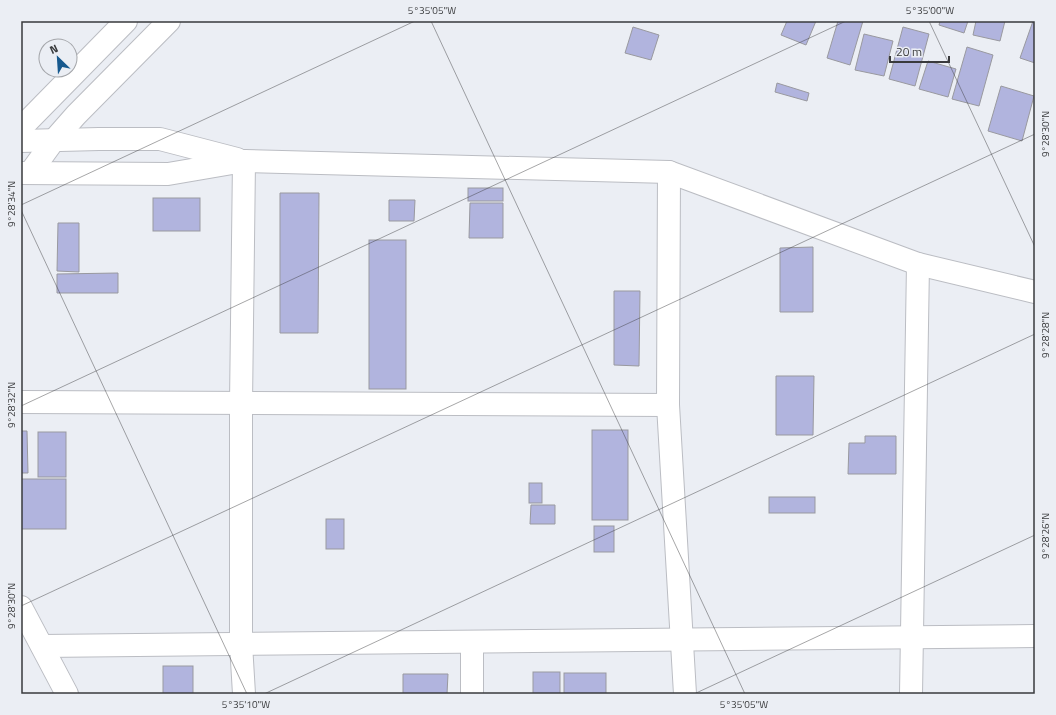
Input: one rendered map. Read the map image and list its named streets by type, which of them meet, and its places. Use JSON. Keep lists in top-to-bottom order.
{
  "scale_bar": "20 m",
  "north": "top left",
  "coordinates": [
    "5°35'05\"W",
    "5°35'00\"W",
    "9°28'30\"N",
    "9°28'34\"N",
    "9°28'28\"N",
    "9°28'32\"N",
    "9°28'26\"N",
    "5°35'10\"W"
  ]
}
